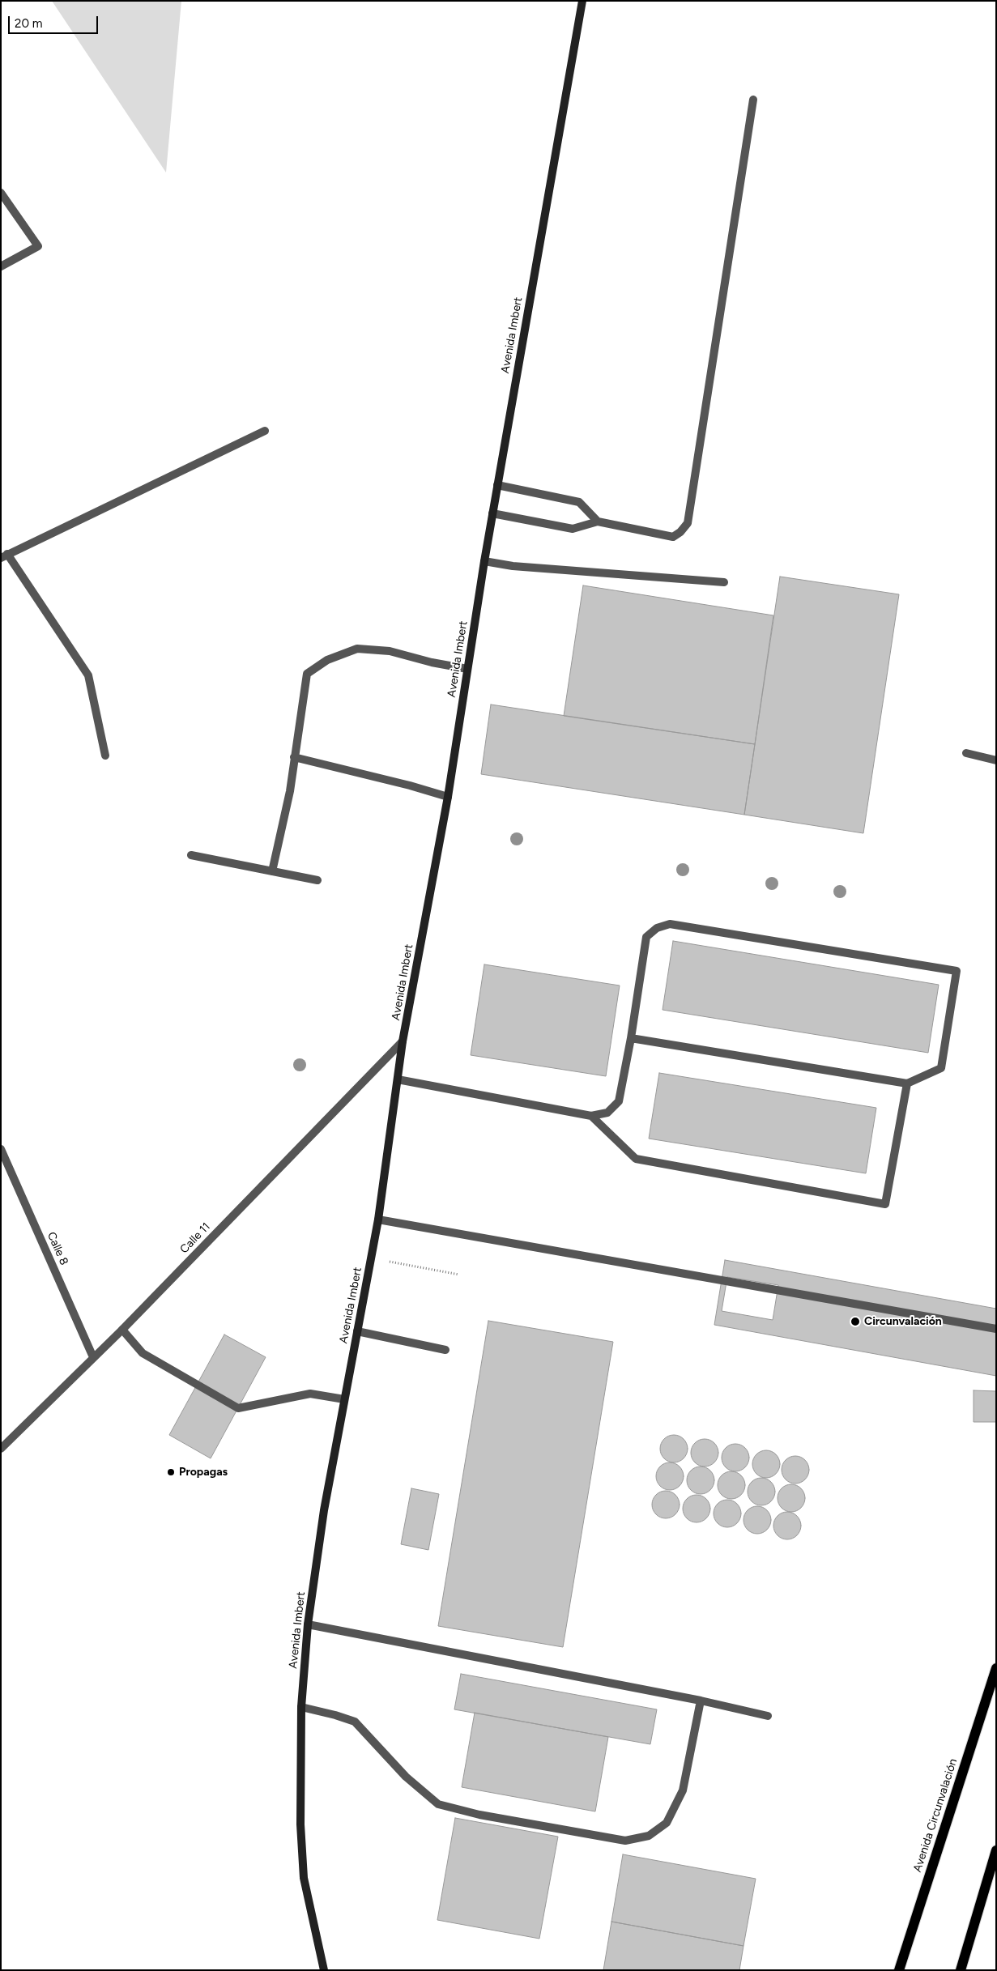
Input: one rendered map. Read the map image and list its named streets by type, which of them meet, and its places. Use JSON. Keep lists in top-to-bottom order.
{
  "streets": {
    "main road": ["Avenida Imbert", "Avenida Circunvalación"],
    "street": ["Calle 11", "Calle 8"]
  },
  "crossings": [
    ["Avenida Imbert", "Calle 11"],
    ["Calle 11", "Calle 8"]
  ],
  "places": ["Circunvalación", "Propagas"],
  "scale_bar": "20 m"
}
